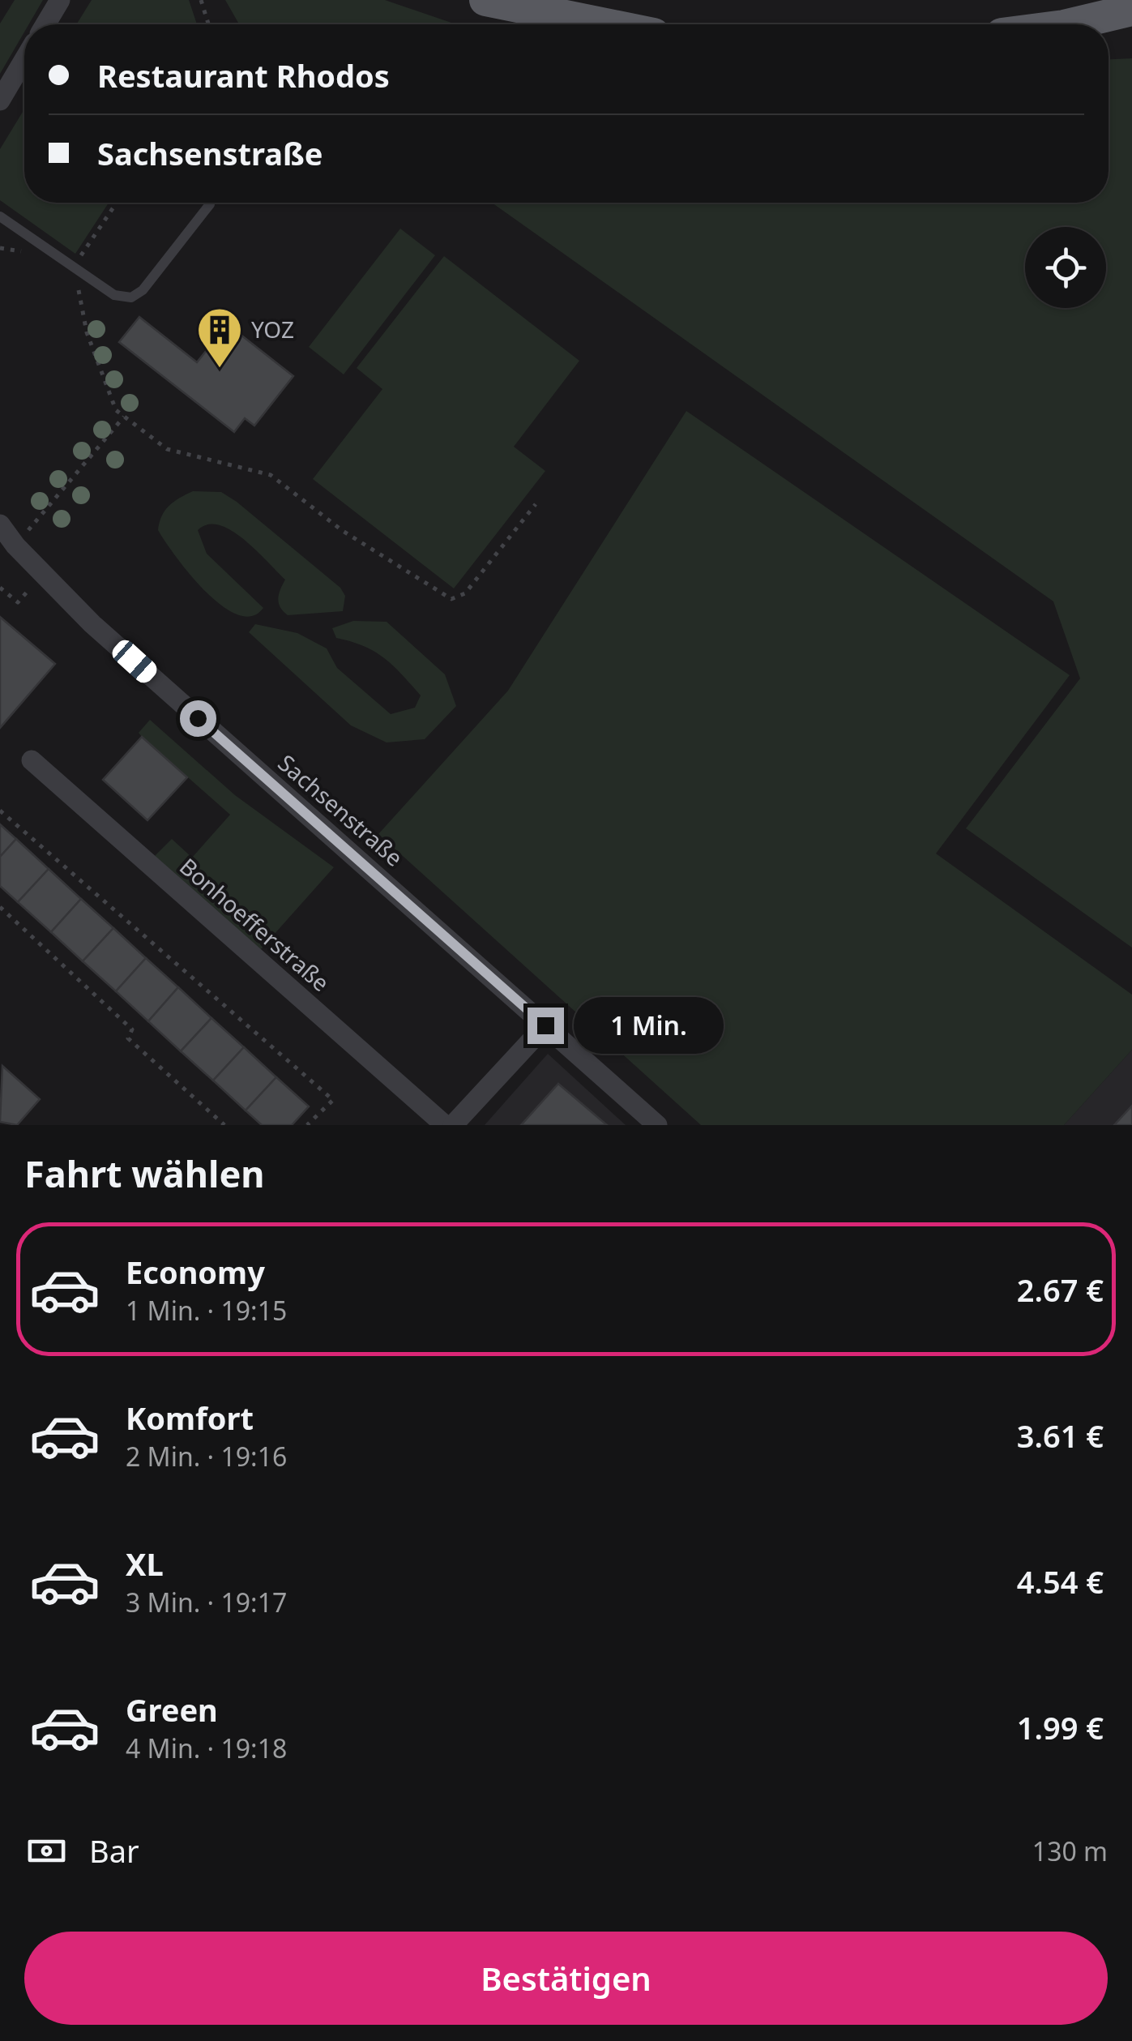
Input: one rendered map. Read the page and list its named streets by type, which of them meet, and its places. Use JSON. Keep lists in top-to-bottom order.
{
  "streets": {
    "street": ["Sachsenstraße", "Bonhoefferstraße"]
  },
  "places": {
    "building": ["YOZ"]
  },
  "page": {
    "banner": ["Restaurant Rhodos", "Sachsenstraße"],
    "bubble": "1 Min.",
    "heading": "Fahrt wählen",
    "list": [
      {
        "name": "Economy",
        "note": "1 Min. · 19:15",
        "value": "2.67 €"
      },
      {
        "name": "Komfort",
        "note": "2 Min. · 19:16",
        "value": "3.61 €"
      },
      {
        "name": "XL",
        "note": "3 Min. · 19:17",
        "value": "4.54 €"
      },
      {
        "name": "Green",
        "note": "4 Min. · 19:18",
        "value": "1.99 €"
      }
    ],
    "pay": ["Bar", "130 m"],
    "buttons": "Bestätigen"
  }
}
